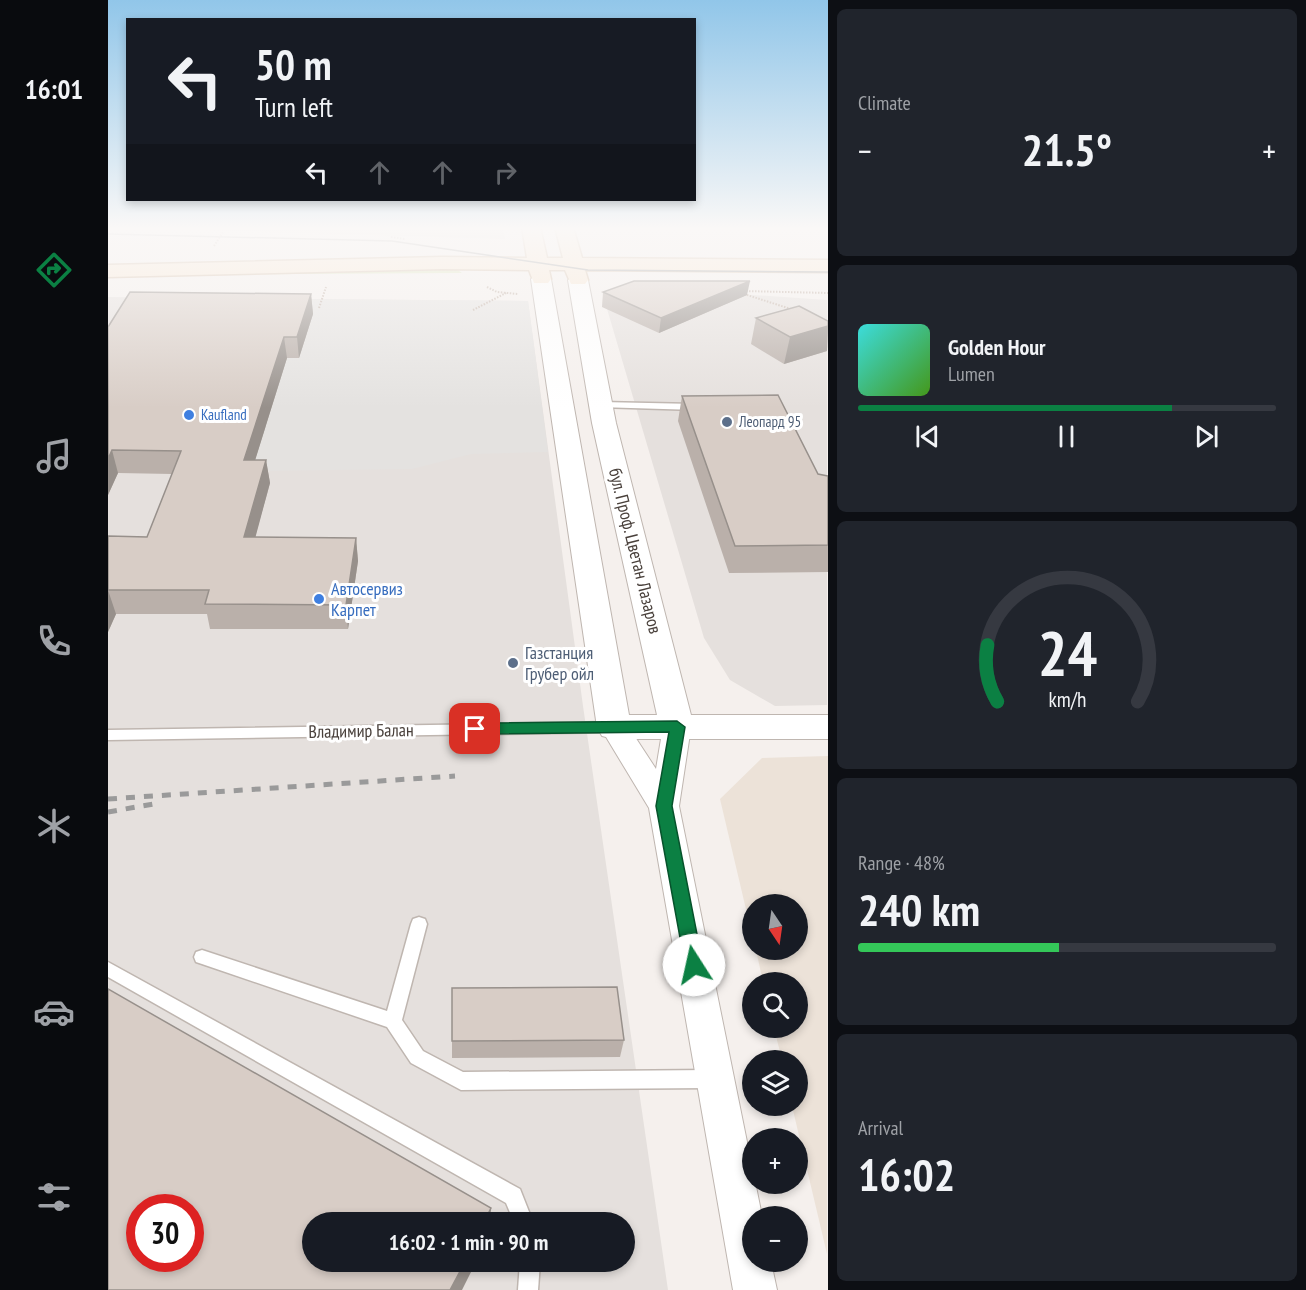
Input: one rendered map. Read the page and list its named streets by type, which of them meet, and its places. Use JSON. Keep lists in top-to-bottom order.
{
  "streets": {
    "street": ["бул. Проф. Цветан Лазаров"],
    "lane": ["Владимир Балан"]
  },
  "places": [
    "Kaufland",
    "Леопард 95",
    "Автосервиз Карпет",
    "Газстанция Грубер ойл"
  ],
  "north": "bottom",
  "page": {
    "tabs": "16:01",
    "tile": [
      "Climate",
      ["Range · 48%", "240 km"],
      ["Arrival", "16:02"]
    ],
    "turn": ["50 m", "Turn left"],
    "heat": ["−", "21.5°", "+"],
    "song": ["Golden Hour", "Lumen"],
    "map_buttons": ["+", "−"],
    "limit": "30",
    "trip": "16:02 · 1 min · 90 m",
    "gauge": ["24", "km/h"]
  }
}
